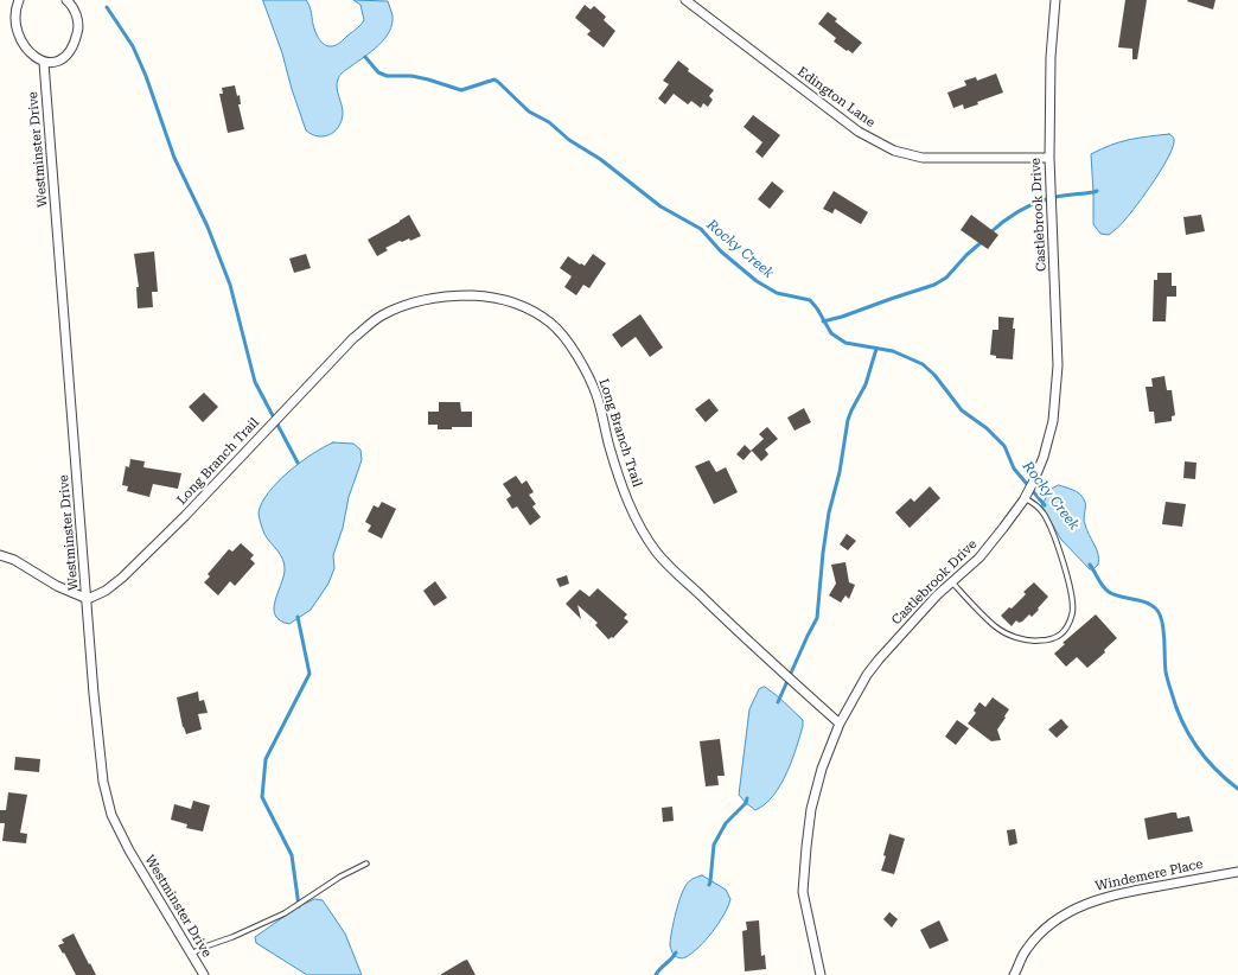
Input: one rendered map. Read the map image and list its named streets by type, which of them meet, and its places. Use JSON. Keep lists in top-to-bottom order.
{
  "streets": {
    "street": [
      "Edington Lane",
      "Westminster Drive",
      "Castlebrook Drive",
      "Long Branch Trail",
      "Windemere Place"
    ]
  },
  "crossings": [
    ["Edington Lane", "Castlebrook Drive"],
    ["Westminster Drive", "Long Branch Trail"],
    ["Castlebrook Drive", "Long Branch Trail"]
  ],
  "water": ["Rocky Creek"]
}
